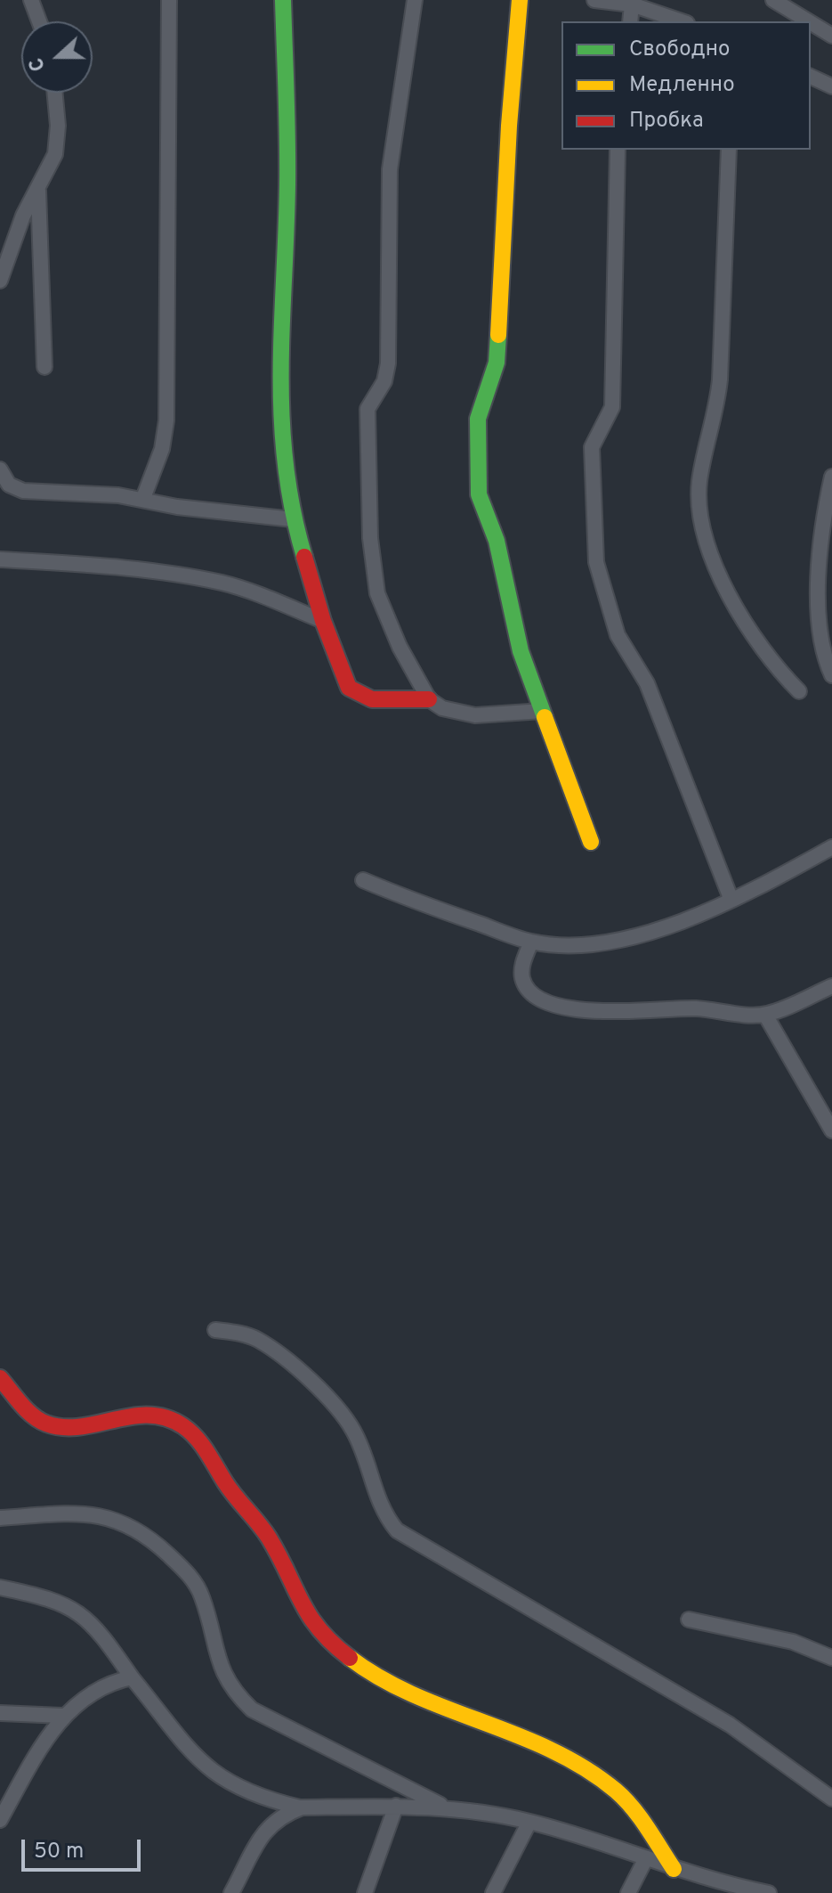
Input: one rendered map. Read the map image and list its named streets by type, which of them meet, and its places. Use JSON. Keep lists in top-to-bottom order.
{
  "legend": ["Свободно", "Медленно", "Пробка"],
  "scale_bar": "50 m",
  "north": "left"
}
